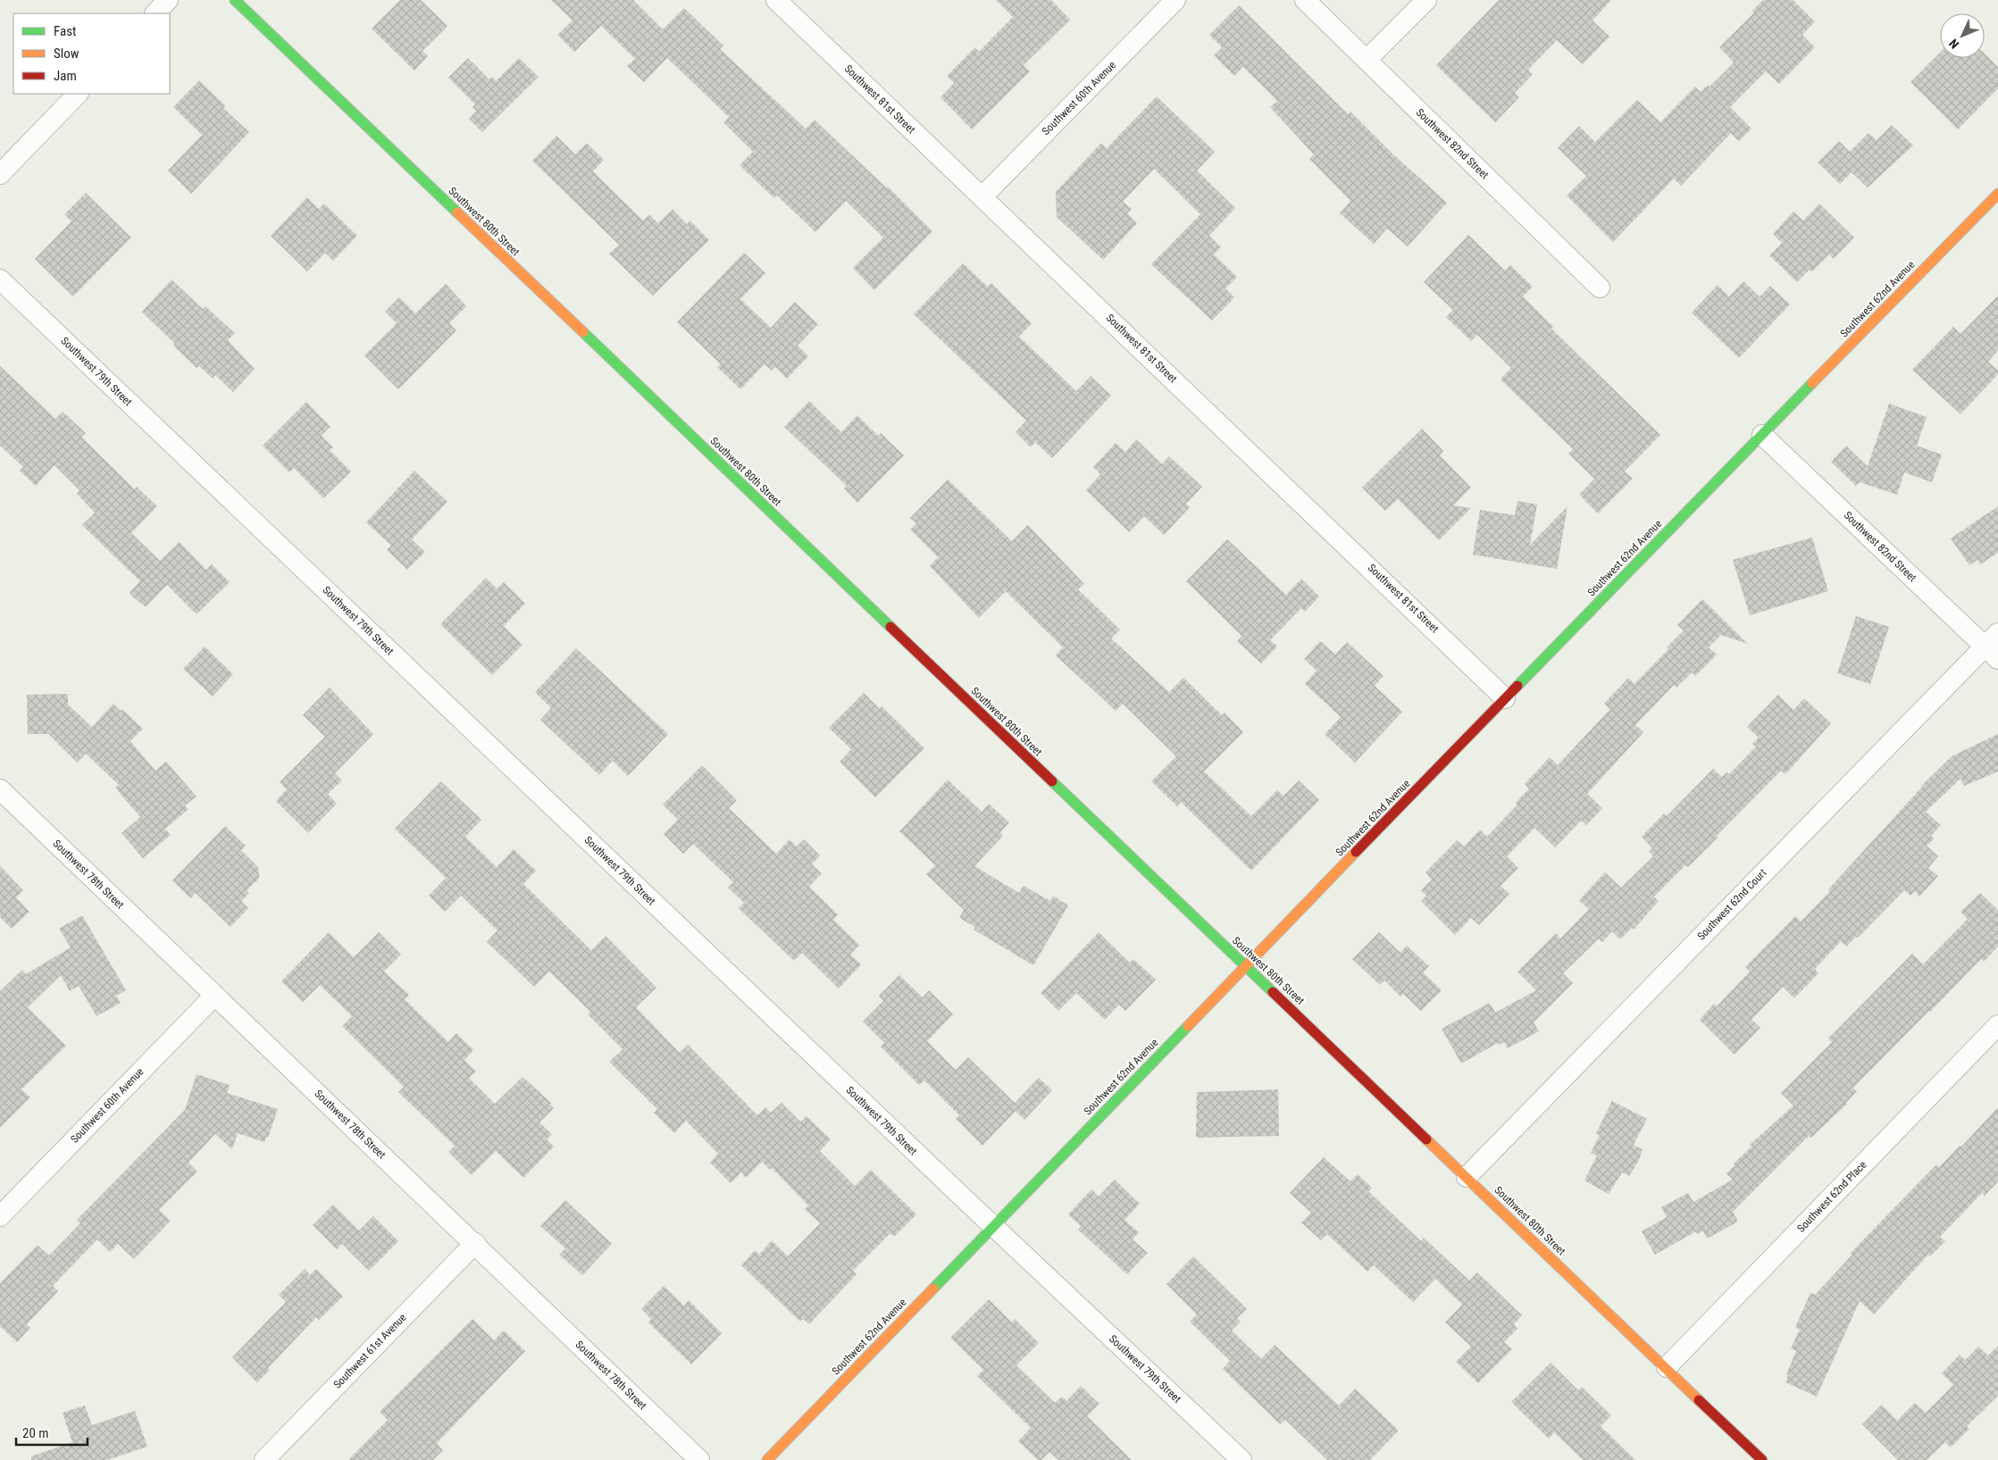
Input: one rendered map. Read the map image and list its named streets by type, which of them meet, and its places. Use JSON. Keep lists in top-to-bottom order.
{
  "streets": {
    "street": [
      "Southwest 60th Avenue",
      "Southwest 81st Street",
      "Southwest 82nd Street",
      "Southwest 80th Street",
      "Southwest 62nd Avenue",
      "Southwest 79th Street",
      "Southwest 78th Street",
      "Southwest 62nd Court",
      "Southwest 62nd Place",
      "Southwest 61st Avenue"
    ]
  },
  "crossings": [
    ["Southwest 60th Avenue", "Southwest 81st Street"],
    ["Southwest 60th Avenue", "Southwest 78th Street"],
    ["Southwest 81st Street", "Southwest 62nd Avenue"],
    ["Southwest 82nd Street", "Southwest 62nd Avenue"],
    ["Southwest 82nd Street", "Southwest 62nd Court"],
    ["Southwest 80th Street", "Southwest 62nd Avenue"],
    ["Southwest 80th Street", "Southwest 62nd Court"],
    ["Southwest 80th Street", "Southwest 62nd Place"],
    ["Southwest 62nd Avenue", "Southwest 79th Street"],
    ["Southwest 78th Street", "Southwest 61st Avenue"]
  ],
  "legend": ["Fast", "Slow", "Jam"],
  "scale_bar": "20 m",
  "north": "bottom left"
}
